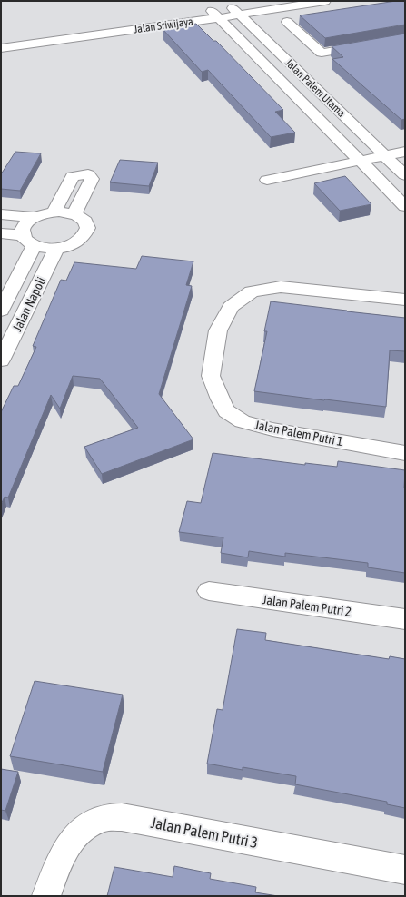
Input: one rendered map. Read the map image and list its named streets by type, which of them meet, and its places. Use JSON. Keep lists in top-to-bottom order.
{
  "streets": {
    "street": [
      "Jalan Sriwijaya",
      "Jalan Palem Utama",
      "Jalan Napoli",
      "Jalan Palem Putri 1",
      "Jalan Palem Putri 2",
      "Jalan Palem Putri 3"
    ]
  },
  "crossings": [
    ["Jalan Sriwijaya", "Jalan Palem Utama"]
  ]
}
